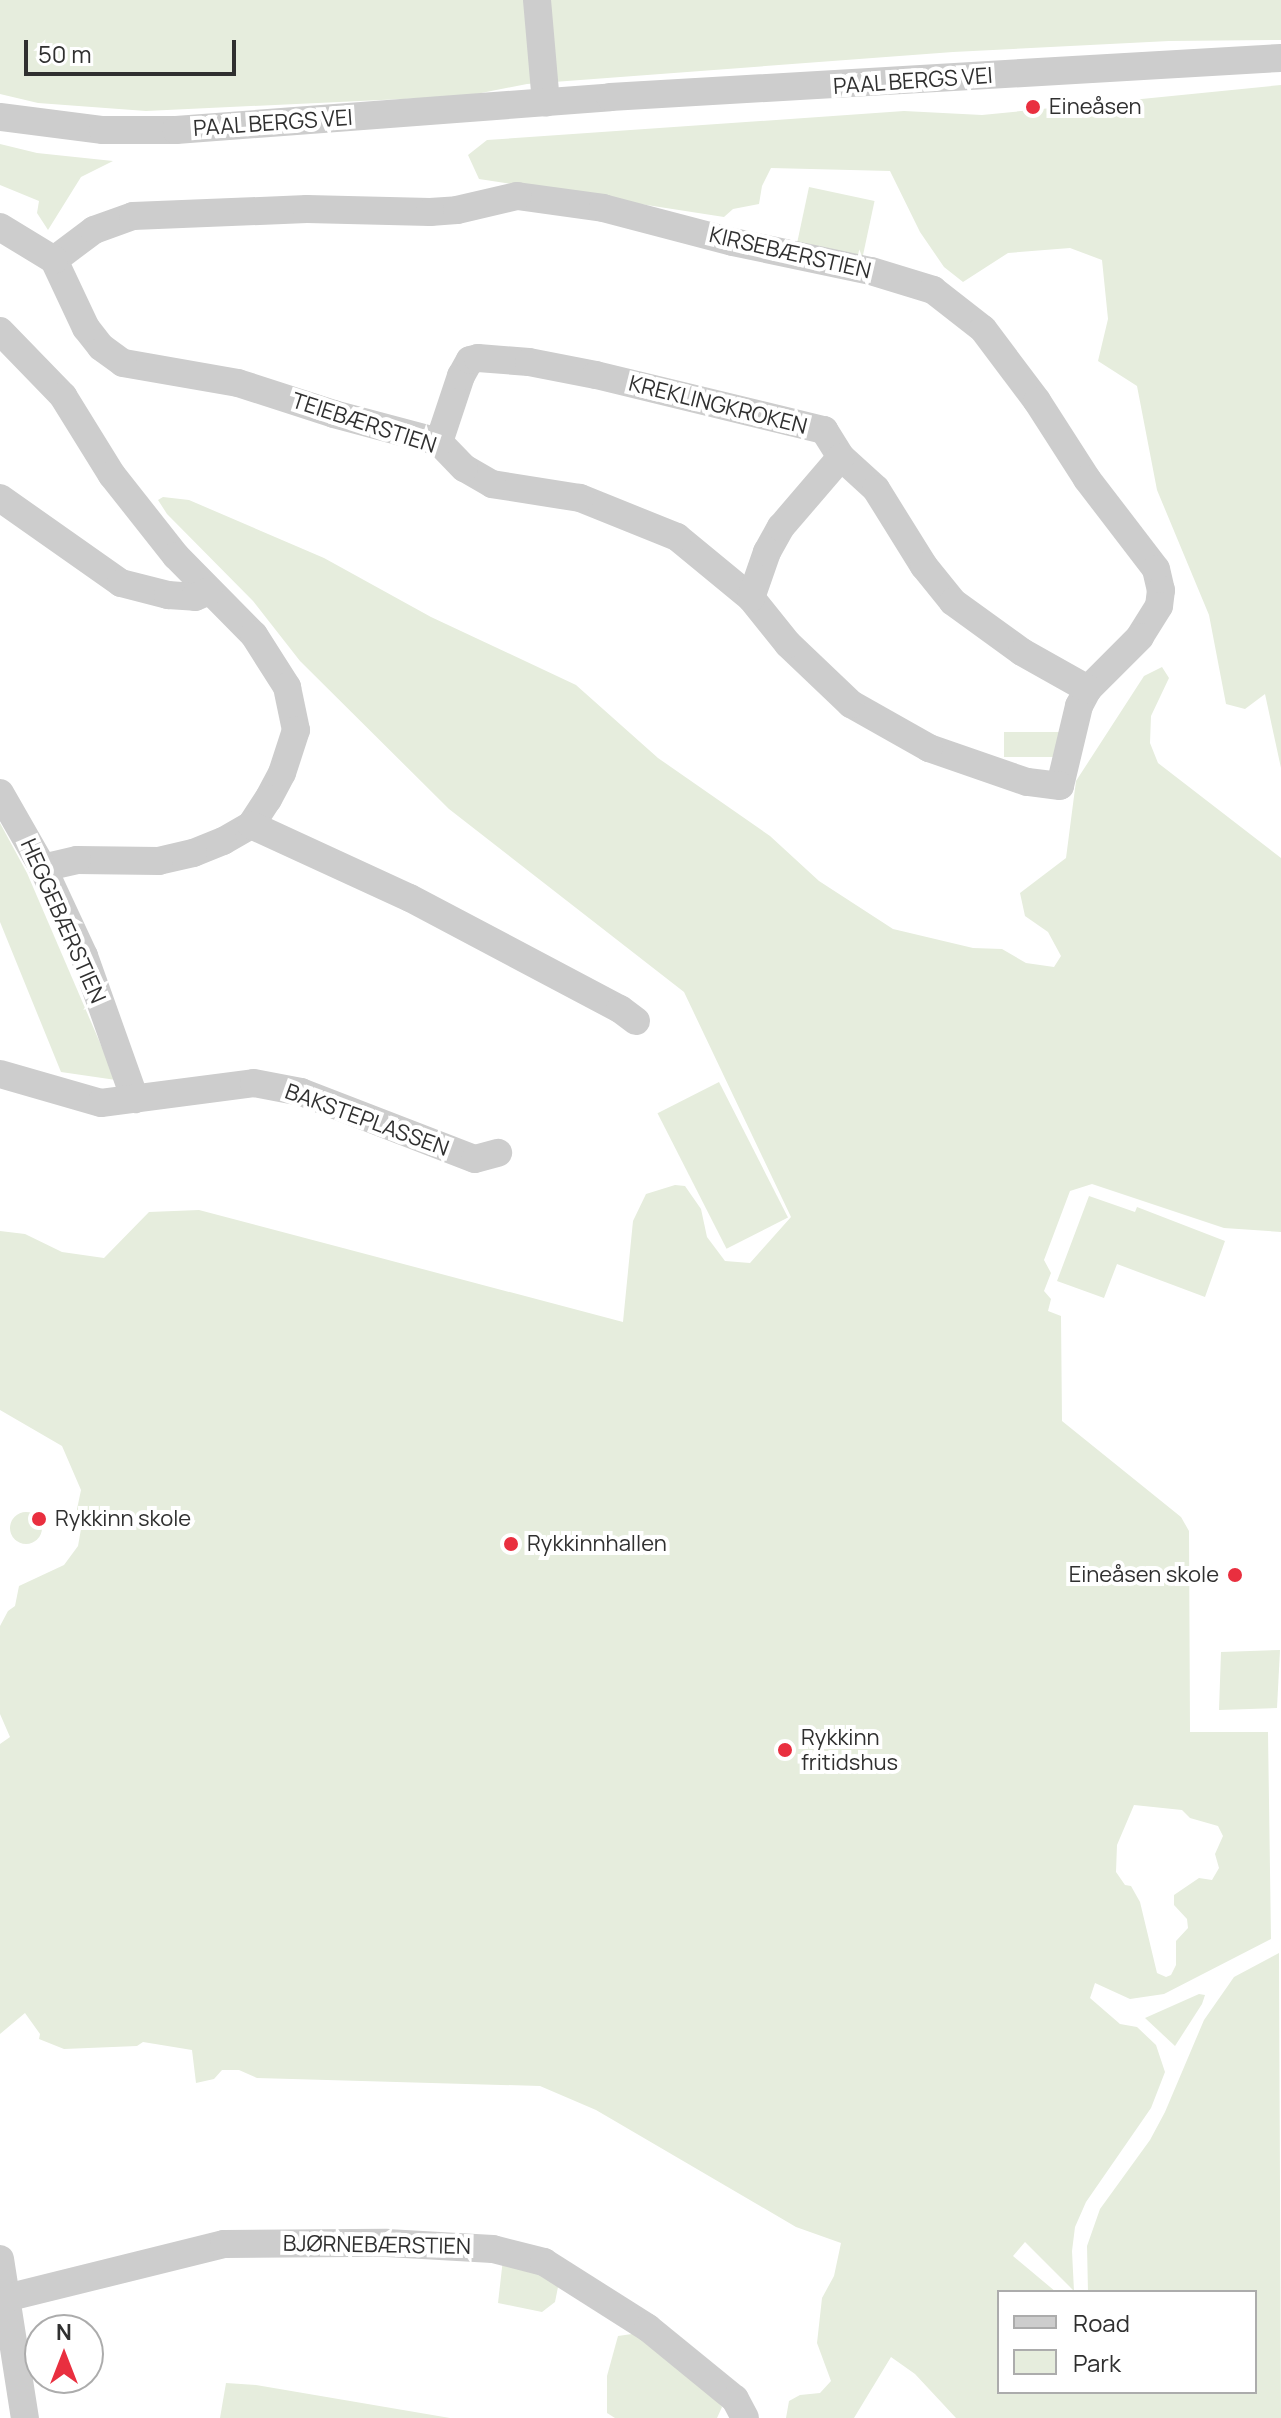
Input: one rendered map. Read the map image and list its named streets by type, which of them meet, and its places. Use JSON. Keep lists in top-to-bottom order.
{
  "streets": {
    "street": [
      "PAAL BERGS VEI",
      "KIRSEBÆRSTIEN",
      "KREKLINGKROKEN",
      "TEIEBÆRSTIEN",
      "HEGGEBÆRSTIEN",
      "BAKSTEPLASSEN",
      "BJØRNEBÆRSTIEN"
    ]
  },
  "crossings": [
    ["KIRSEBÆRSTIEN", "KREKLINGKROKEN"],
    ["KIRSEBÆRSTIEN", "TEIEBÆRSTIEN"],
    ["KREKLINGKROKEN", "TEIEBÆRSTIEN"],
    ["HEGGEBÆRSTIEN", "BAKSTEPLASSEN"]
  ],
  "places": [
    "Eineåsen",
    "Rykkinn skole",
    "Rykkinnhallen",
    "Eineåsen skole",
    "Rykkinn fritidshus"
  ],
  "legend": ["Road", "Park"],
  "scale_bar": "50 m",
  "north": "top"
}
